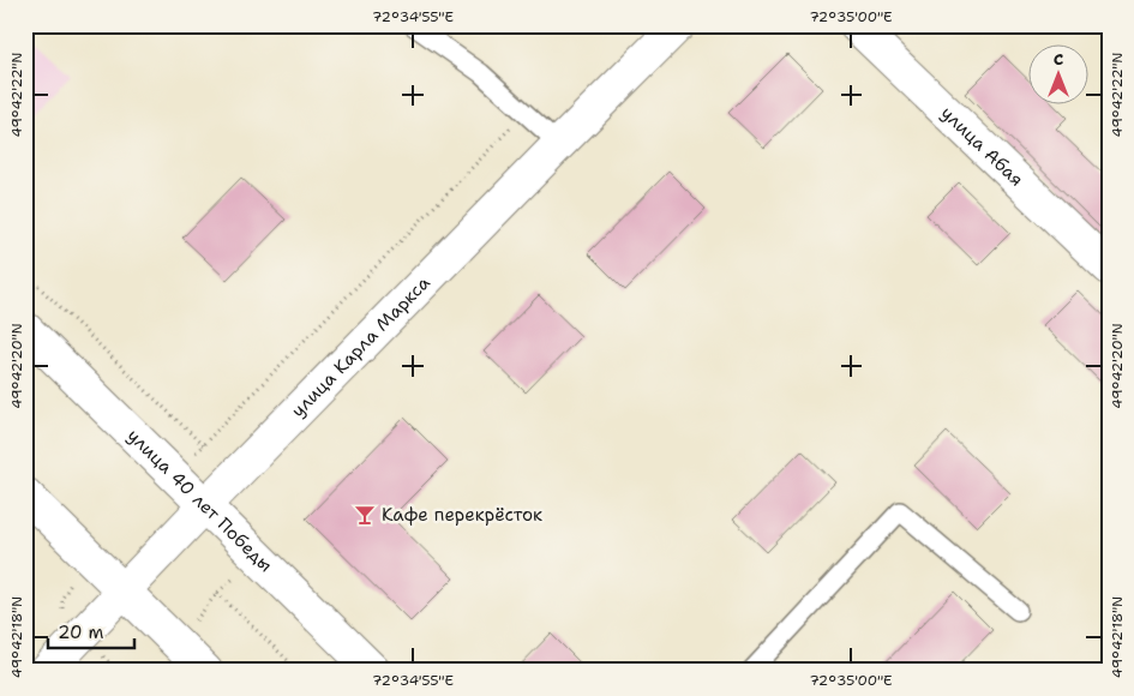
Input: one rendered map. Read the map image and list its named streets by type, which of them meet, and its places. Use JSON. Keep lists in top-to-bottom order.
{
  "streets": {
    "street": ["улица Абая", "улица Карла Маркса", "улица 40 лет Победы"]
  },
  "crossings": [
    ["улица Карла Маркса", "улица 40 лет Победы"]
  ],
  "places": {
    "bar": ["Кафе перекрёсток"]
  },
  "scale_bar": "20 m",
  "north": "top",
  "coordinates": [
    "72°34'55\"E",
    "72°35'00\"E",
    "49°42'22\"N",
    "49°42'20\"N",
    "49°42'18\"N"
  ]
}
